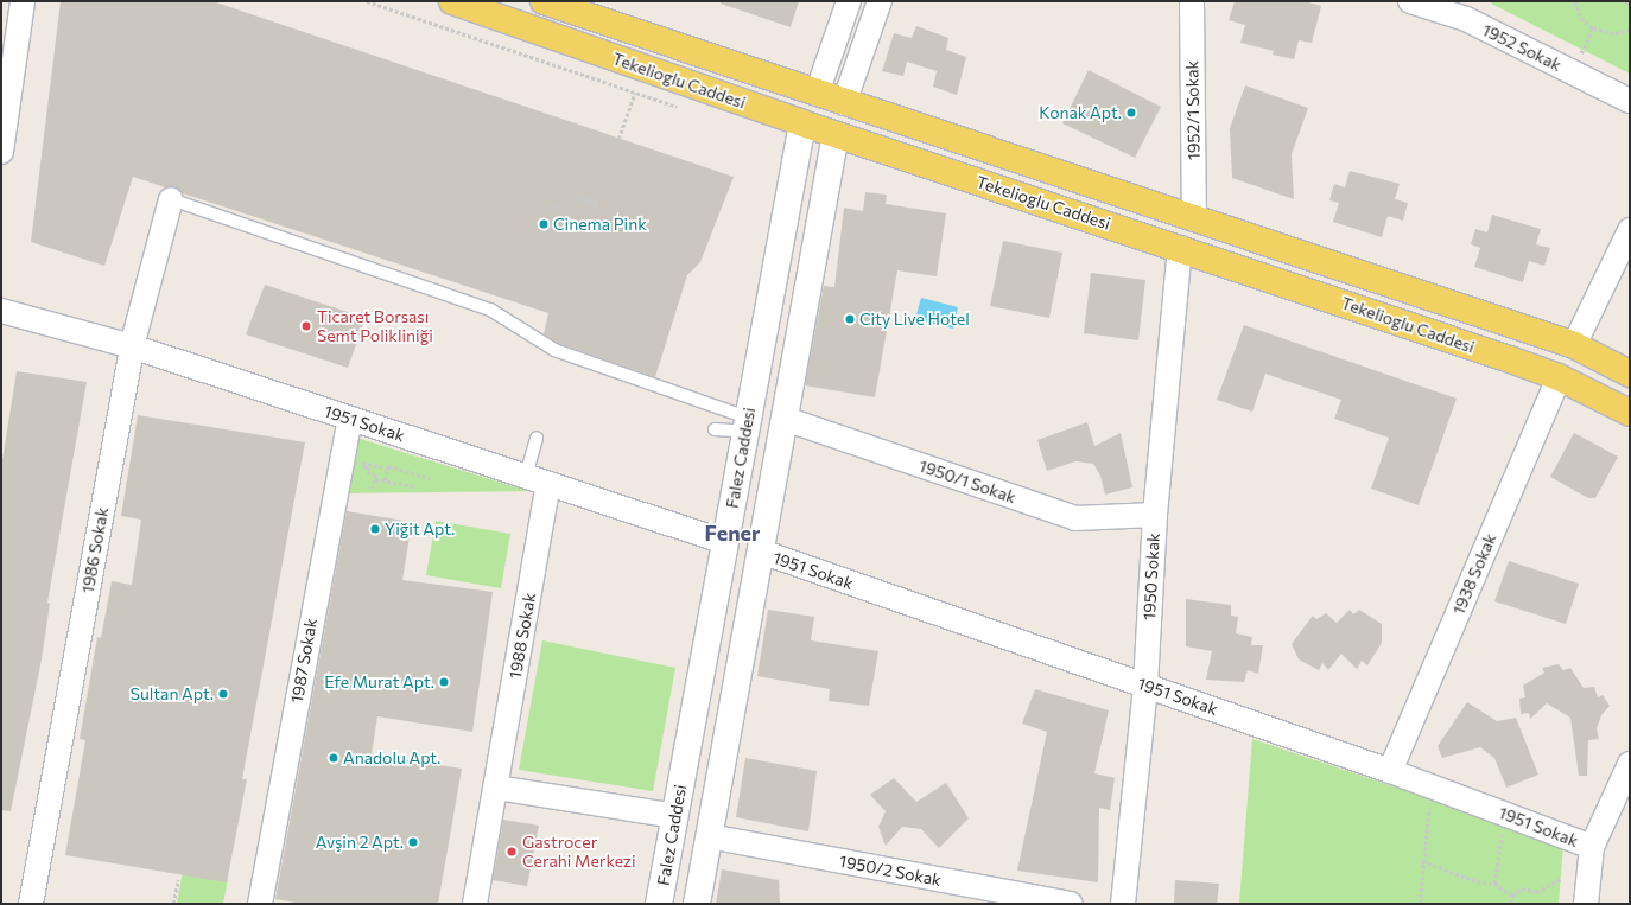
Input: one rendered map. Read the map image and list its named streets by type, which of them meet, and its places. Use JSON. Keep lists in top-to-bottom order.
{
  "streets": {
    "main road": ["Tekelioglu Caddesi"],
    "street": [
      "1952 Sokak",
      "1952/1 Sokak",
      "1951 Sokak",
      "Falez Caddesi",
      "1950/1 Sokak",
      "1986 Sokak",
      "1938 Sokak",
      "1950 Sokak",
      "1988 Sokak",
      "1987 Sokak",
      "1950/2 Sokak"
    ]
  },
  "crossings": [
    ["Tekelioglu Caddesi", "1952/1 Sokak"],
    ["Tekelioglu Caddesi", "Falez Caddesi"],
    ["Tekelioglu Caddesi", "1938 Sokak"],
    ["Tekelioglu Caddesi", "1950 Sokak"],
    ["1951 Sokak", "Falez Caddesi"],
    ["1951 Sokak", "1986 Sokak"],
    ["1951 Sokak", "1938 Sokak"],
    ["1951 Sokak", "1950 Sokak"],
    ["1951 Sokak", "1988 Sokak"],
    ["1951 Sokak", "1987 Sokak"],
    ["1950/1 Sokak", "1950 Sokak"]
  ],
  "districts": ["Fener"],
  "places": [
    "Konak Apt.",
    "Cinema Pink",
    "City Live Hotel",
    "Ticaret Borsası Semt Polikliniği",
    "Yiğit Apt.",
    "Efe Murat Apt.",
    "Sultan Apt.",
    "Anadolu Apt.",
    "Avşin 2 Apt.",
    "Gastrocer Cerahi Merkezi"
  ]
}
